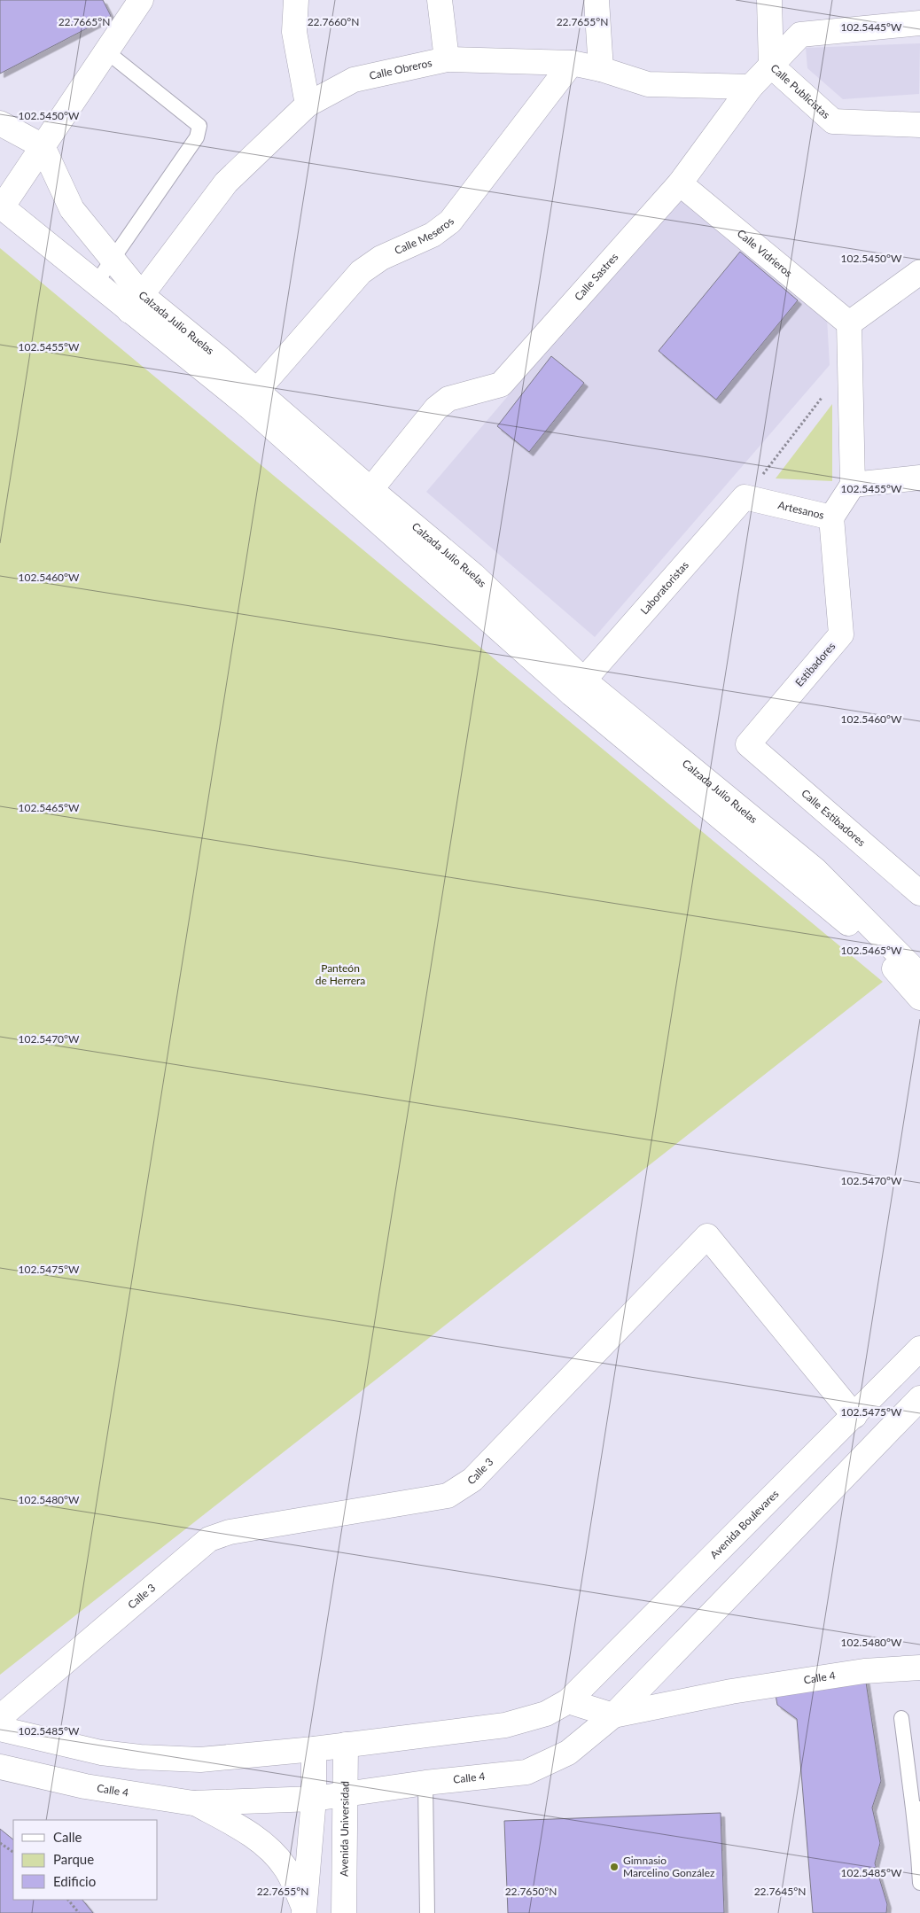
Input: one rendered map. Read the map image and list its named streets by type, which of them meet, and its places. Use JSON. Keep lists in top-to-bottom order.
{
  "streets": {
    "street": [
      "Calle Obreros",
      "Calle Publicistas",
      "Calle Meseros",
      "Calle Vidrieros",
      "Calle Sastres",
      "Calzada Julio Ruelas",
      "Artesanos",
      "Laboratoristas",
      "Estibadores",
      "Calle Estibadores",
      "Calle 3",
      "Avenida Boulevares",
      "Calle 4",
      "Avenida Universidad"
    ]
  },
  "crossings": [
    ["Calle Obreros", "Calle Meseros"],
    ["Calle Obreros", "Calle Sastres"],
    ["Calle Obreros", "Calzada Julio Ruelas"],
    ["Calle Publicistas", "Calle Sastres"],
    ["Calle Meseros", "Calzada Julio Ruelas"],
    ["Calle Vidrieros", "Calle Sastres"],
    ["Calle Sastres", "Calzada Julio Ruelas"],
    ["Calzada Julio Ruelas", "Laboratoristas"],
    ["Artesanos", "Laboratoristas"],
    ["Artesanos", "Estibadores"],
    ["Estibadores", "Calle Estibadores"],
    ["Calle 3", "Avenida Boulevares"],
    ["Calle 4", "Avenida Universidad"]
  ],
  "parks": ["Panteón de Herrera"],
  "places": ["Gimnasio Marcelino González"],
  "legend": ["Calle", "Parque", "Edificio"],
  "coordinates": [
    "22.7665°N",
    "22.7660°N",
    "22.7655°N",
    "102.5445°W",
    "102.5450°W",
    "102.5455°W",
    "102.5460°W",
    "102.5465°W",
    "102.5470°W",
    "102.5475°W",
    "102.5480°W",
    "102.5485°W",
    "22.7650°N",
    "22.7645°N"
  ]
}
